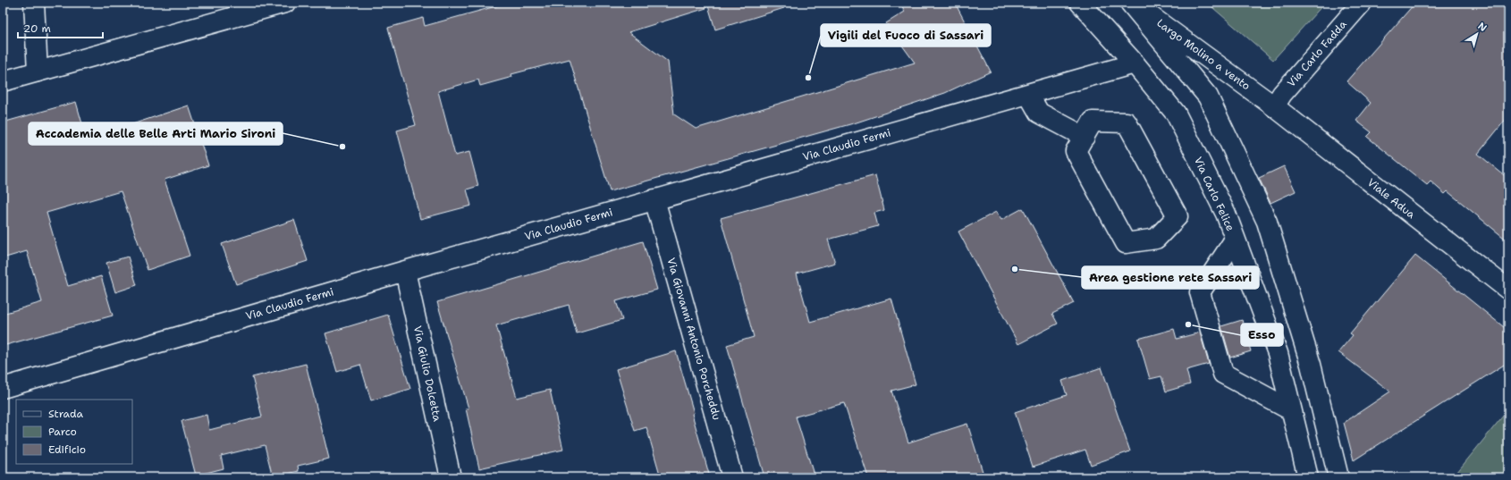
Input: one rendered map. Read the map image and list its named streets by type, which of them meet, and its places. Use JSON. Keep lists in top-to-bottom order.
{
  "streets": {
    "street": [
      "Via Carlo Fadda",
      "Largo Molino a vento",
      "Via Claudio Fermi",
      "Via Carlo Felice",
      "Viale Adua",
      "Via Giovanni Antonio Porcheddu",
      "Via Giulio Dolcetta"
    ]
  },
  "crossings": [
    ["Via Carlo Fadda", "Largo Molino a vento"],
    ["Via Carlo Fadda", "Viale Adua"],
    ["Largo Molino a vento", "Viale Adua"],
    ["Via Claudio Fermi", "Via Carlo Felice"],
    ["Via Claudio Fermi", "Via Giovanni Antonio Porcheddu"],
    ["Via Claudio Fermi", "Via Giulio Dolcetta"]
  ],
  "places": [
    "Vigili del Fuoco di Sassari",
    "Accademia delle Belle Arti Mario Sironi",
    "Area gestione rete Sassari",
    "Esso"
  ],
  "legend": ["Strada", "Parco", "Edificio"],
  "scale_bar": "20 m",
  "north": "top right"
}
